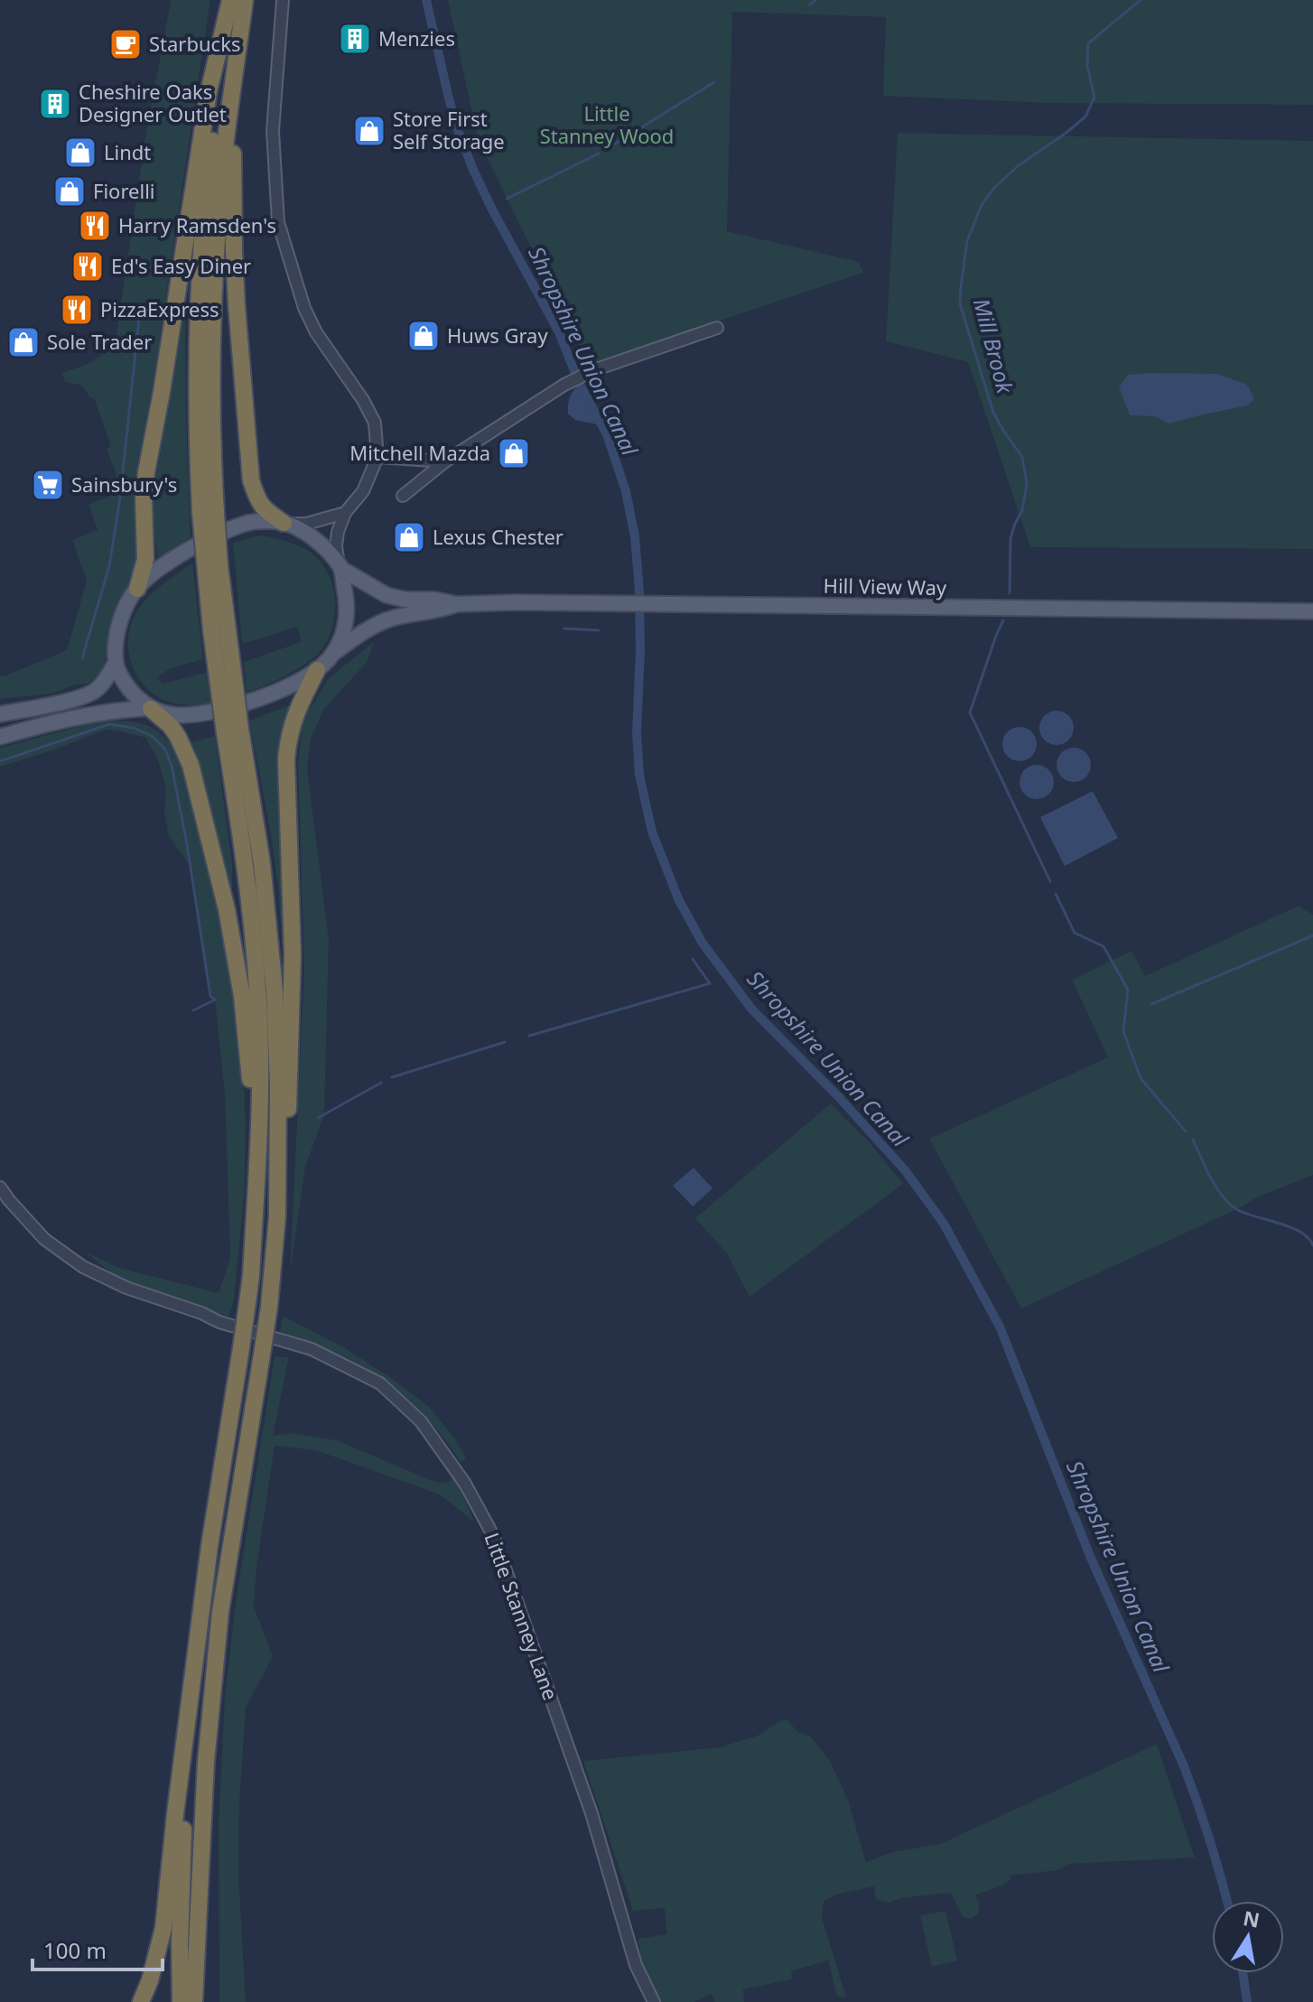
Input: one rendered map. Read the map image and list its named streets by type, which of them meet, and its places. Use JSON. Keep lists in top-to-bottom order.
{
  "streets": {
    "main road": ["Hill View Way"],
    "street": ["Little Stanney Lane"]
  },
  "water": ["Mill Brook", "Shropshire Union Canal"],
  "parks": ["Little Stanney Wood"],
  "places": {
    "building": ["Menzies", "Cheshire Oaks Designer Outlet"],
    "cafe": ["Starbucks"],
    "shop": [
      "Store First Self Storage",
      "Lindt",
      "Fiorelli",
      "Huws Gray",
      "Sole Trader",
      "Mitchell Mazda",
      "Lexus Chester"
    ],
    "restaurant": ["Harry Ramsden's", "Ed's Easy Diner", "PizzaExpress"],
    "supermarket": ["Sainsbury's"]
  },
  "scale_bar": "100 m",
  "north": "top"
}
